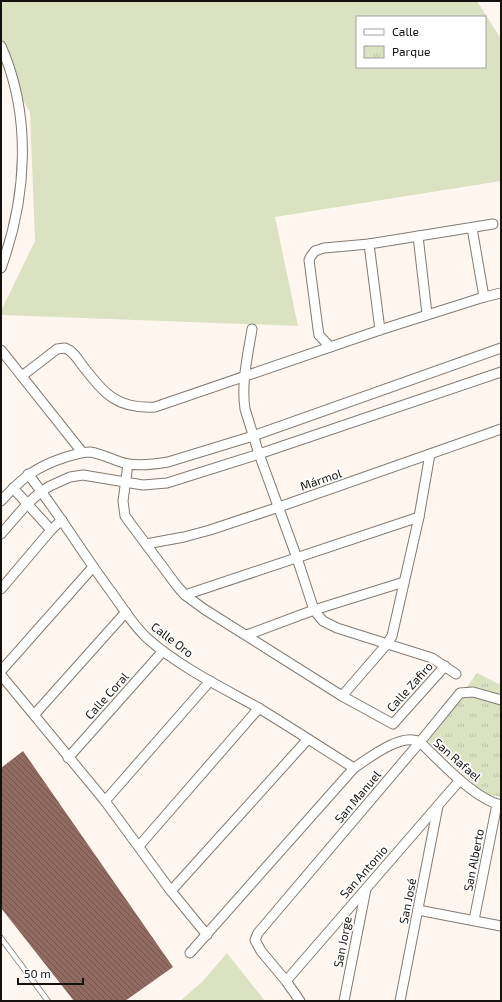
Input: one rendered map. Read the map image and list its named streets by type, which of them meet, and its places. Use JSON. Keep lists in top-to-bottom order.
{
  "streets": {
    "street": [
      "Mármol",
      "Calle Oro",
      "Calle Zafiro",
      "Calle Coral",
      "San Rafael",
      "San Manuel",
      "San Alberto",
      "San Antonio",
      "San José",
      "San Jorge"
    ]
  },
  "crossings": [
    ["Calle Oro", "Calle Coral"],
    ["San Rafael", "San Manuel"],
    ["San Rafael", "San Alberto"],
    ["San Rafael", "San Antonio"],
    ["San Manuel", "San Antonio"],
    ["San Antonio", "San José"],
    ["San Antonio", "San Jorge"]
  ],
  "legend": ["Calle", "Parque"],
  "scale_bar": "50 m"
}
